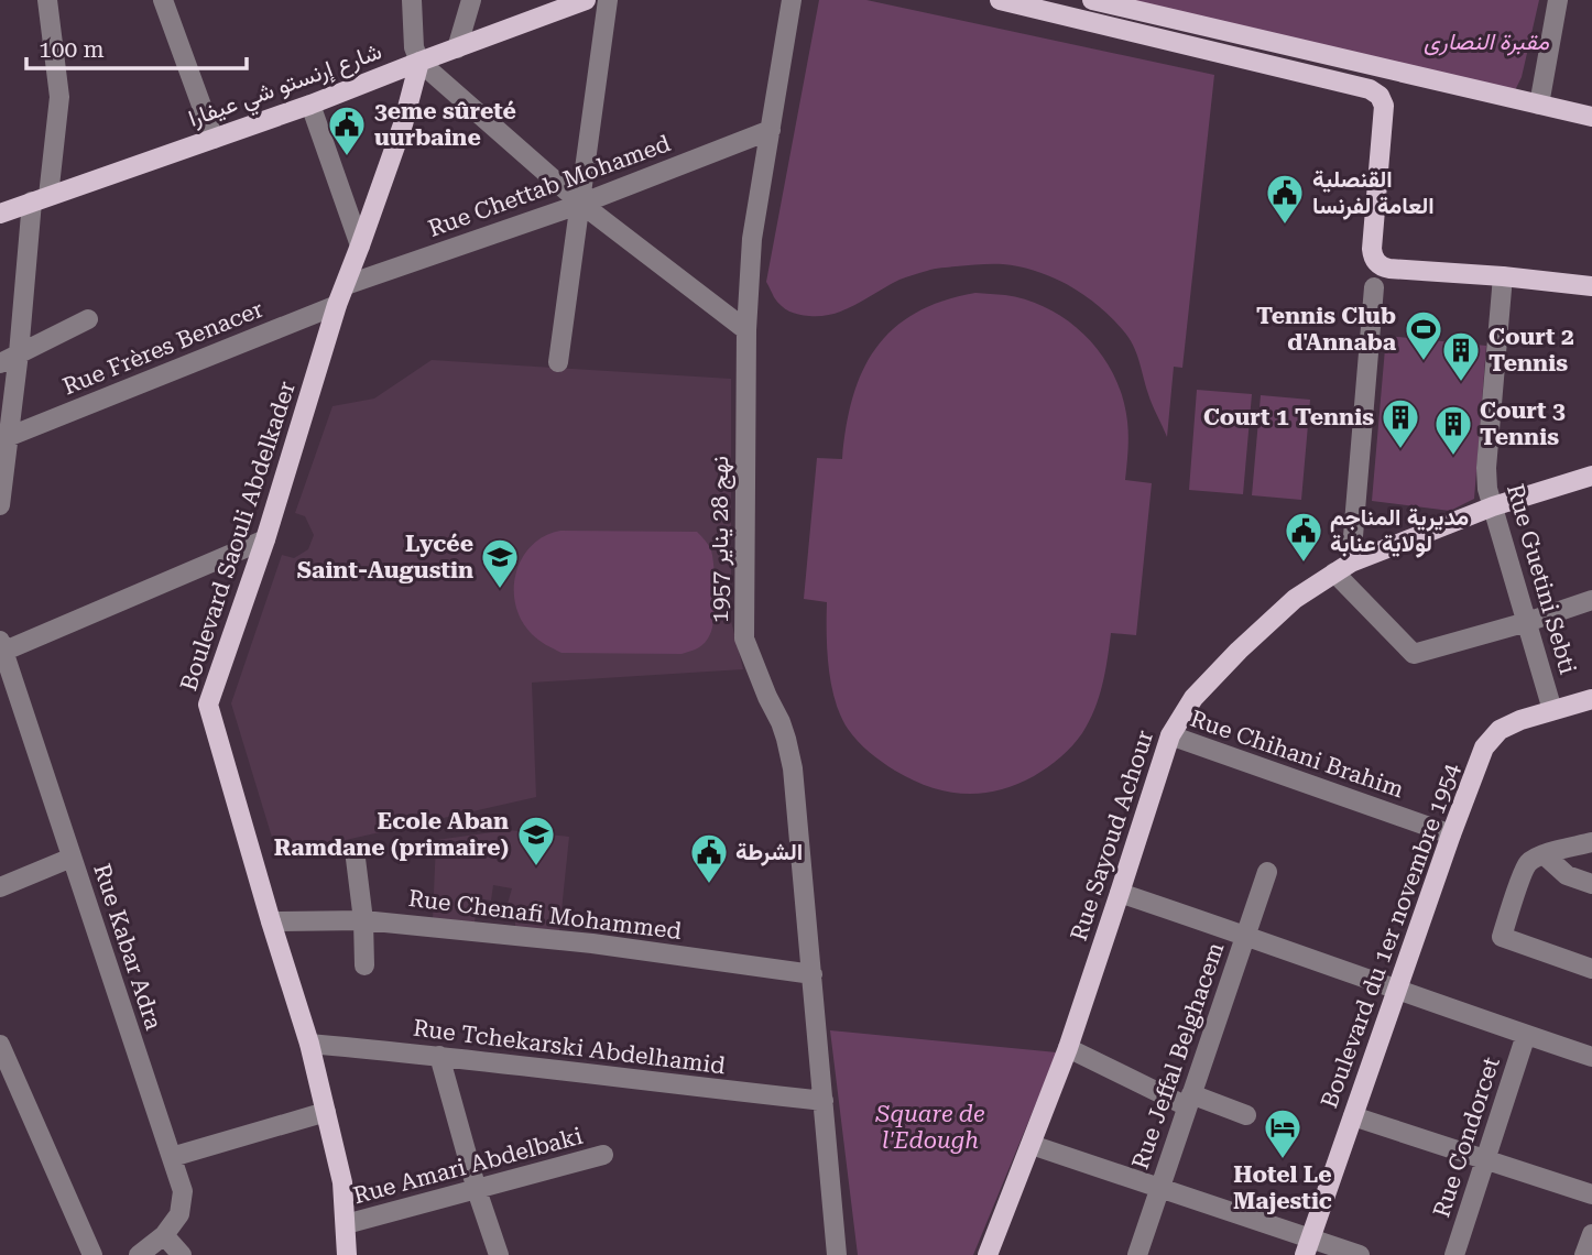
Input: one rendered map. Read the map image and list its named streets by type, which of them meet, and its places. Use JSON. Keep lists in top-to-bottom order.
{
  "streets": {
    "main road": [
      "شارع إرنستو شي عيفارا",
      "Boulevard Saouli Abdelkader",
      "Rue Sayoud Achour",
      "Boulevard du 1er novembre 1954"
    ],
    "street": [
      "Rue Chettab Mohamed",
      "Rue Frères Benacer",
      "نهج 28 يناير 1957",
      "Rue Guetini Sebti",
      "Rue Chihani Brahim",
      "Rue Chenafi Mohammed",
      "Rue Kabar Adra",
      "Rue Tchekarski Abdelhamid",
      "Rue Jeffal Belghacem",
      "Rue Condorcet",
      "Rue Amari Abdelbaki"
    ]
  },
  "crossings": [
    ["شارع إرنستو شي عيفارا", "Boulevard Saouli Abdelkader"],
    ["Rue Chettab Mohamed", "Boulevard Saouli Abdelkader"],
    ["Rue Chettab Mohamed", "نهج 28 يناير 1957"],
    ["Rue Frères Benacer", "Boulevard Saouli Abdelkader"],
    ["Boulevard Saouli Abdelkader", "Rue Chenafi Mohammed"],
    ["Boulevard Saouli Abdelkader", "Rue Tchekarski Abdelhamid"],
    ["Boulevard Saouli Abdelkader", "Rue Amari Abdelbaki"],
    ["نهج 28 يناير 1957", "Rue Chenafi Mohammed"],
    ["نهج 28 يناير 1957", "Rue Tchekarski Abdelhamid"],
    ["Rue Guetini Sebti", "Rue Sayoud Achour"],
    ["Rue Guetini Sebti", "Boulevard du 1er novembre 1954"],
    ["Rue Chihani Brahim", "Rue Sayoud Achour"],
    ["Rue Chihani Brahim", "Boulevard du 1er novembre 1954"]
  ],
  "parks": ["مقبرة النصارى", "Square de l'Edough"],
  "places": {
    "public building": [
      "3eme sûreté uurbaine",
      "القنصلية العامة لفرنسا",
      "مديرية المناجم لولاية عنابة",
      "الشرطة"
    ],
    "sports": ["Tennis Club d'Annaba"],
    "building": ["Court 2 Tennis", "Court 1 Tennis", "Court 3 Tennis"],
    "school or university": ["Lycée Saint-Augustin", "Ecole Aban Ramdane (primaire)"],
    "hotel": ["Hotel Le Majestic"]
  },
  "scale_bar": "100 m"
}
